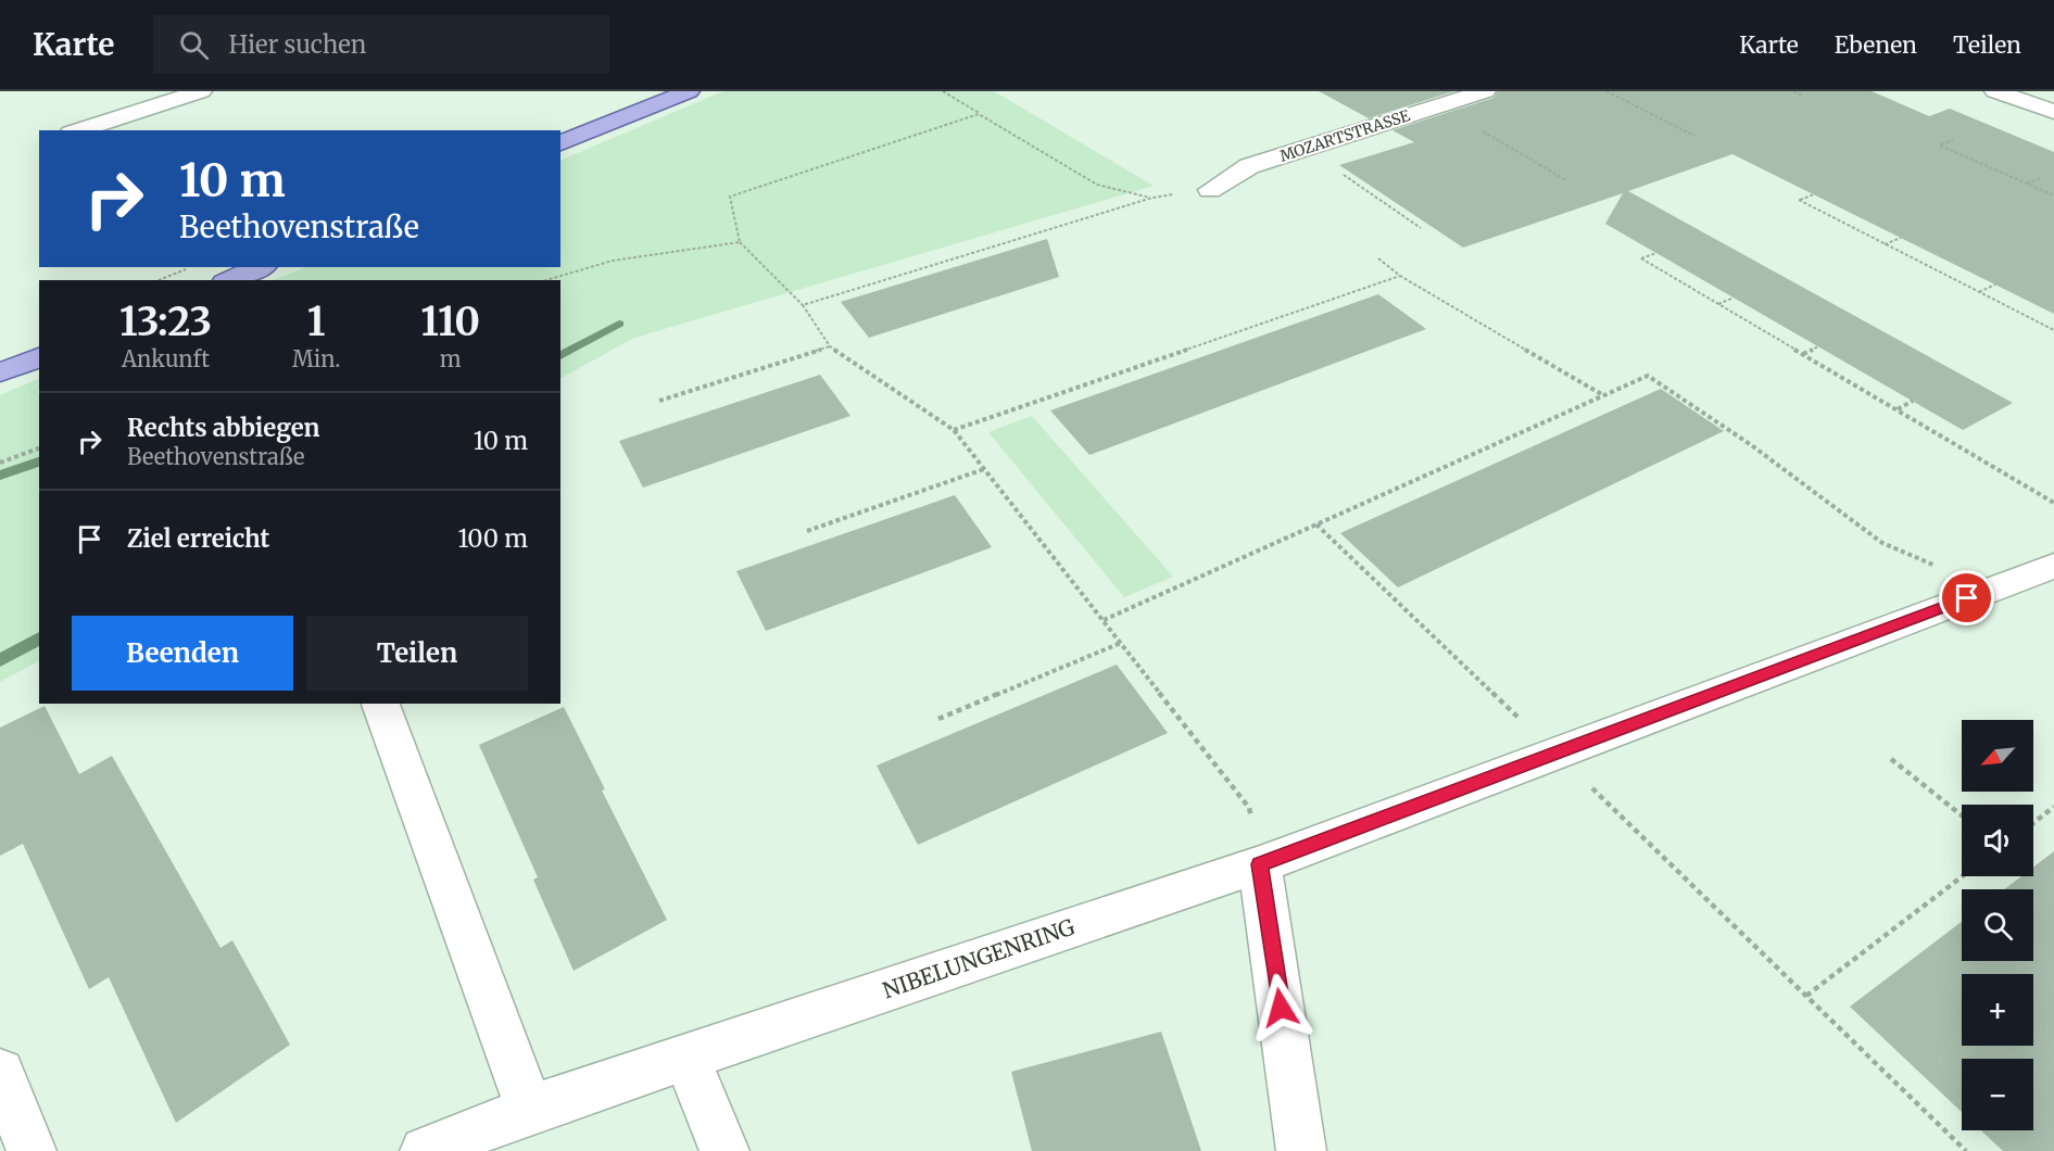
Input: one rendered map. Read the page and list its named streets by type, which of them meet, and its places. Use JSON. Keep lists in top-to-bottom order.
{
  "streets": {
    "street": ["MOZARTSTRASSE", "NIBELUNGENRING"]
  },
  "north": "bottom left",
  "page": {
    "header": "Karte",
    "search": "Hier suchen",
    "nav": ["Karte", "Ebenen", "Teilen"],
    "turn": ["10 m", "Beethovenstraße"],
    "eta": [
      "13:23",
      "Ankunft",
      "1",
      "Min.",
      "110",
      "m"
    ],
    "list": [
      {
        "name": "Rechts abbiegen",
        "note": "Beethovenstraße",
        "value": "10 m"
      },
      {
        "name": "Ziel erreicht",
        "value": "100 m"
      }
    ],
    "buttons": ["Beenden", "Teilen"],
    "map_buttons": ["+", "−"]
  }
}
